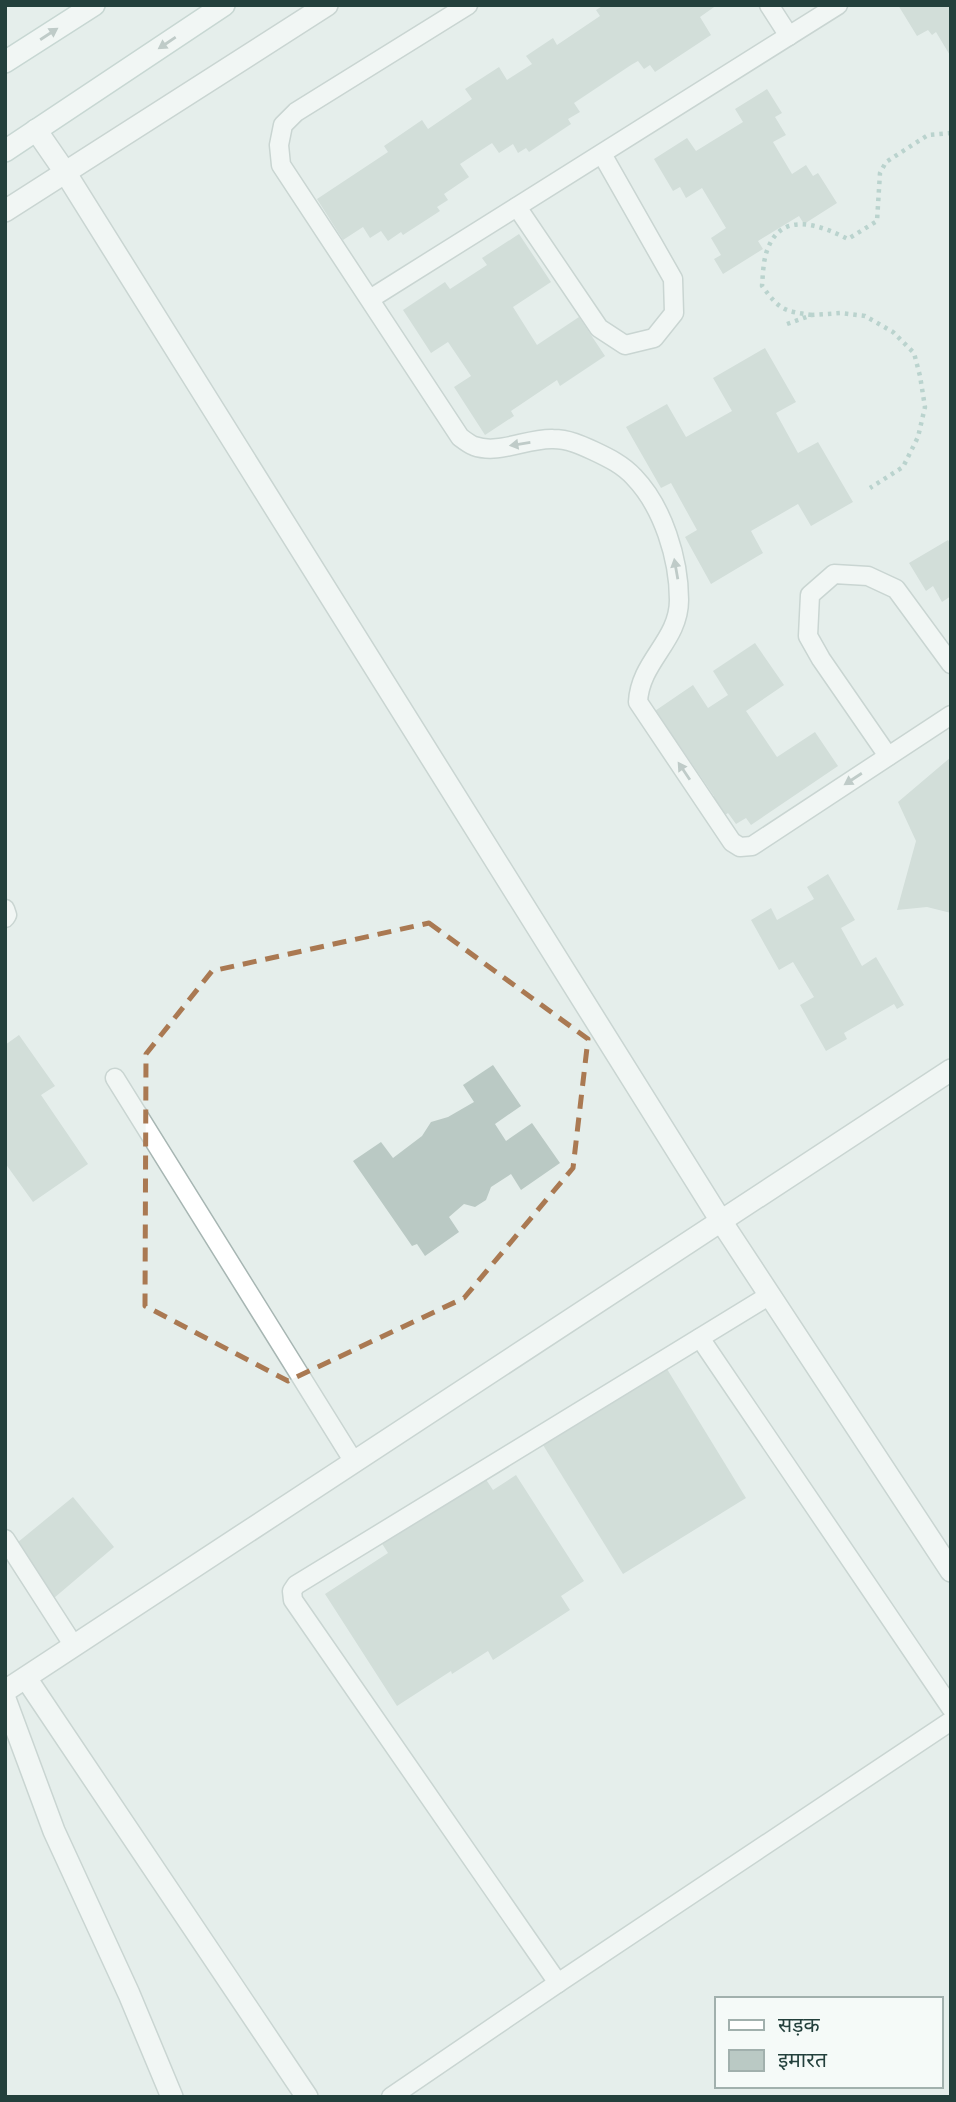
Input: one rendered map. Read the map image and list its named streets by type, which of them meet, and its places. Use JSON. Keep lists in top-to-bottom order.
{
  "legend": ["सड़क", "इमारत"]
}
